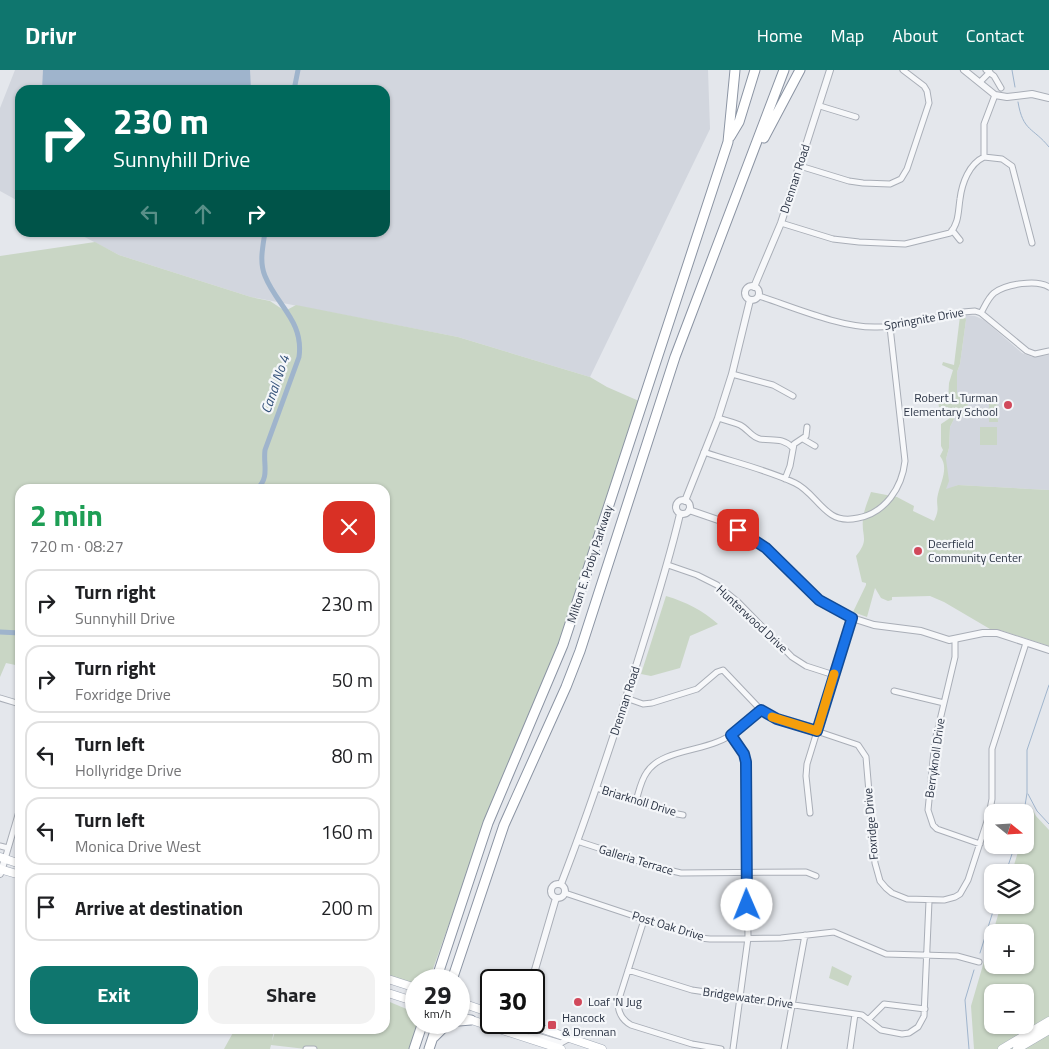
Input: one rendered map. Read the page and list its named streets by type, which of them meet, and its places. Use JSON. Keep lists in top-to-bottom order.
{
  "streets": {
    "highway": ["Milton E. Proby Parkway"],
    "street": [
      "Drennan Road",
      "Springnite Drive",
      "Hunterwood Drive",
      "Berryknoll Drive",
      "Briarknoll Drive",
      "Foxridge Drive",
      "Galleria Terrace",
      "Post Oak Drive",
      "Bridgewater Drive"
    ]
  },
  "crossings": [
    ["Drennan Road", "Springnite Drive"],
    ["Drennan Road", "Hunterwood Drive"],
    ["Drennan Road", "Briarknoll Drive"],
    ["Drennan Road", "Galleria Terrace"],
    ["Drennan Road", "Post Oak Drive"],
    ["Berryknoll Drive", "Foxridge Drive"],
    ["Foxridge Drive", "Bridgewater Drive"],
    ["Post Oak Drive", "Bridgewater Drive"]
  ],
  "water": ["Canal No 4"],
  "places": {
    "other": ["Robert L Turman Elementary School", "Deerfield Community Center", "Loaf 'N Jug"],
    "transit": ["Hancock & Drennan"]
  },
  "north": "right",
  "page": {
    "header": "Drivr",
    "nav": [
      "Home",
      "Map",
      "About",
      "Contact"
    ],
    "turn": ["230 m", "Sunnyhill Drive"],
    "heading": ["2 min", "720 m · 08:27"],
    "list": [
      {
        "name": "Turn right",
        "note": "Sunnyhill Drive",
        "value": "230 m"
      },
      {
        "name": "Turn right",
        "note": "Foxridge Drive",
        "value": "50 m"
      },
      {
        "name": "Turn left",
        "note": "Hollyridge Drive",
        "value": "80 m"
      },
      {
        "name": "Turn left",
        "note": "Monica Drive West",
        "value": "160 m"
      },
      {
        "name": "Arrive at destination",
        "value": "200 m"
      }
    ],
    "map_buttons": ["+", "−"],
    "buttons": ["Exit", "Share"],
    "speed": "29 km/h",
    "limit": "30"
  }
}
